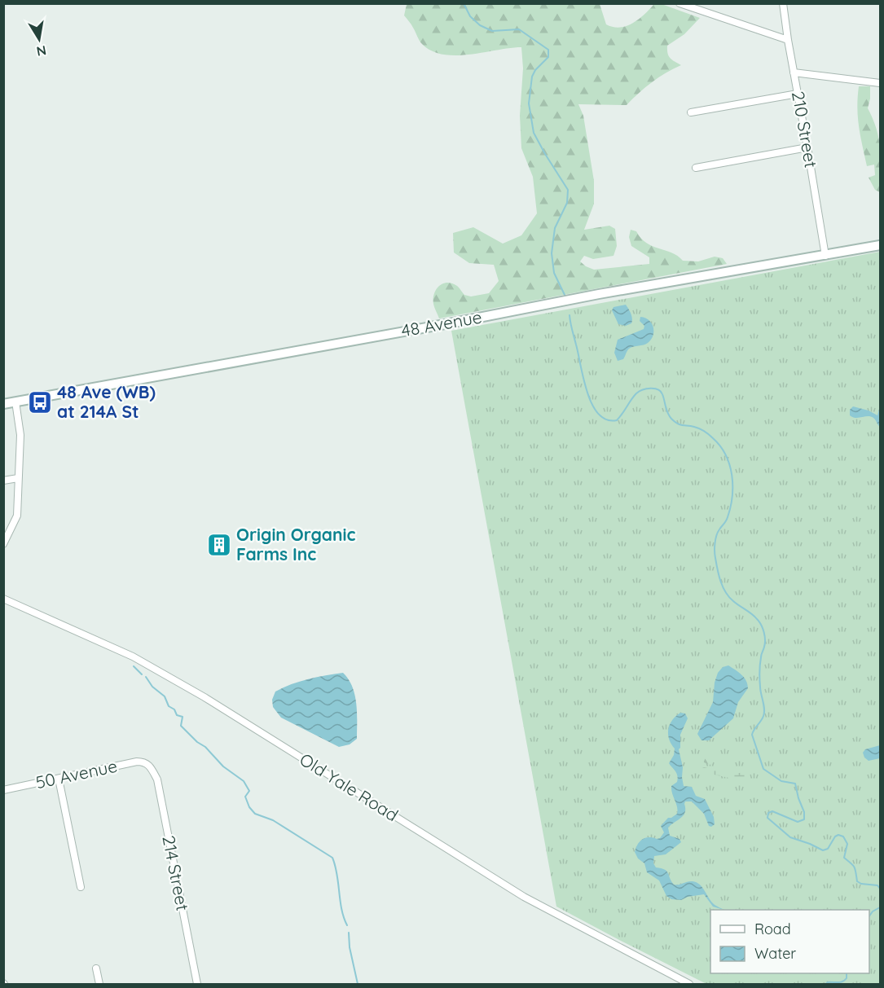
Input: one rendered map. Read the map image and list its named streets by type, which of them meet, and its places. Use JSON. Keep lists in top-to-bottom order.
{
  "streets": {
    "main road": ["48 Avenue"],
    "street": [
      "210 Street",
      "50 Avenue",
      "Old Yale Road",
      "214 Street"
    ]
  },
  "crossings": [
    ["210 Street", "48 Avenue"],
    ["50 Avenue", "214 Street"]
  ],
  "places": {
    "bus stop": ["48 Ave (WB) at 214A St"],
    "building": ["Origin Organic Farms Inc"]
  },
  "legend": ["Road", "Water"],
  "north": "bottom"
}
